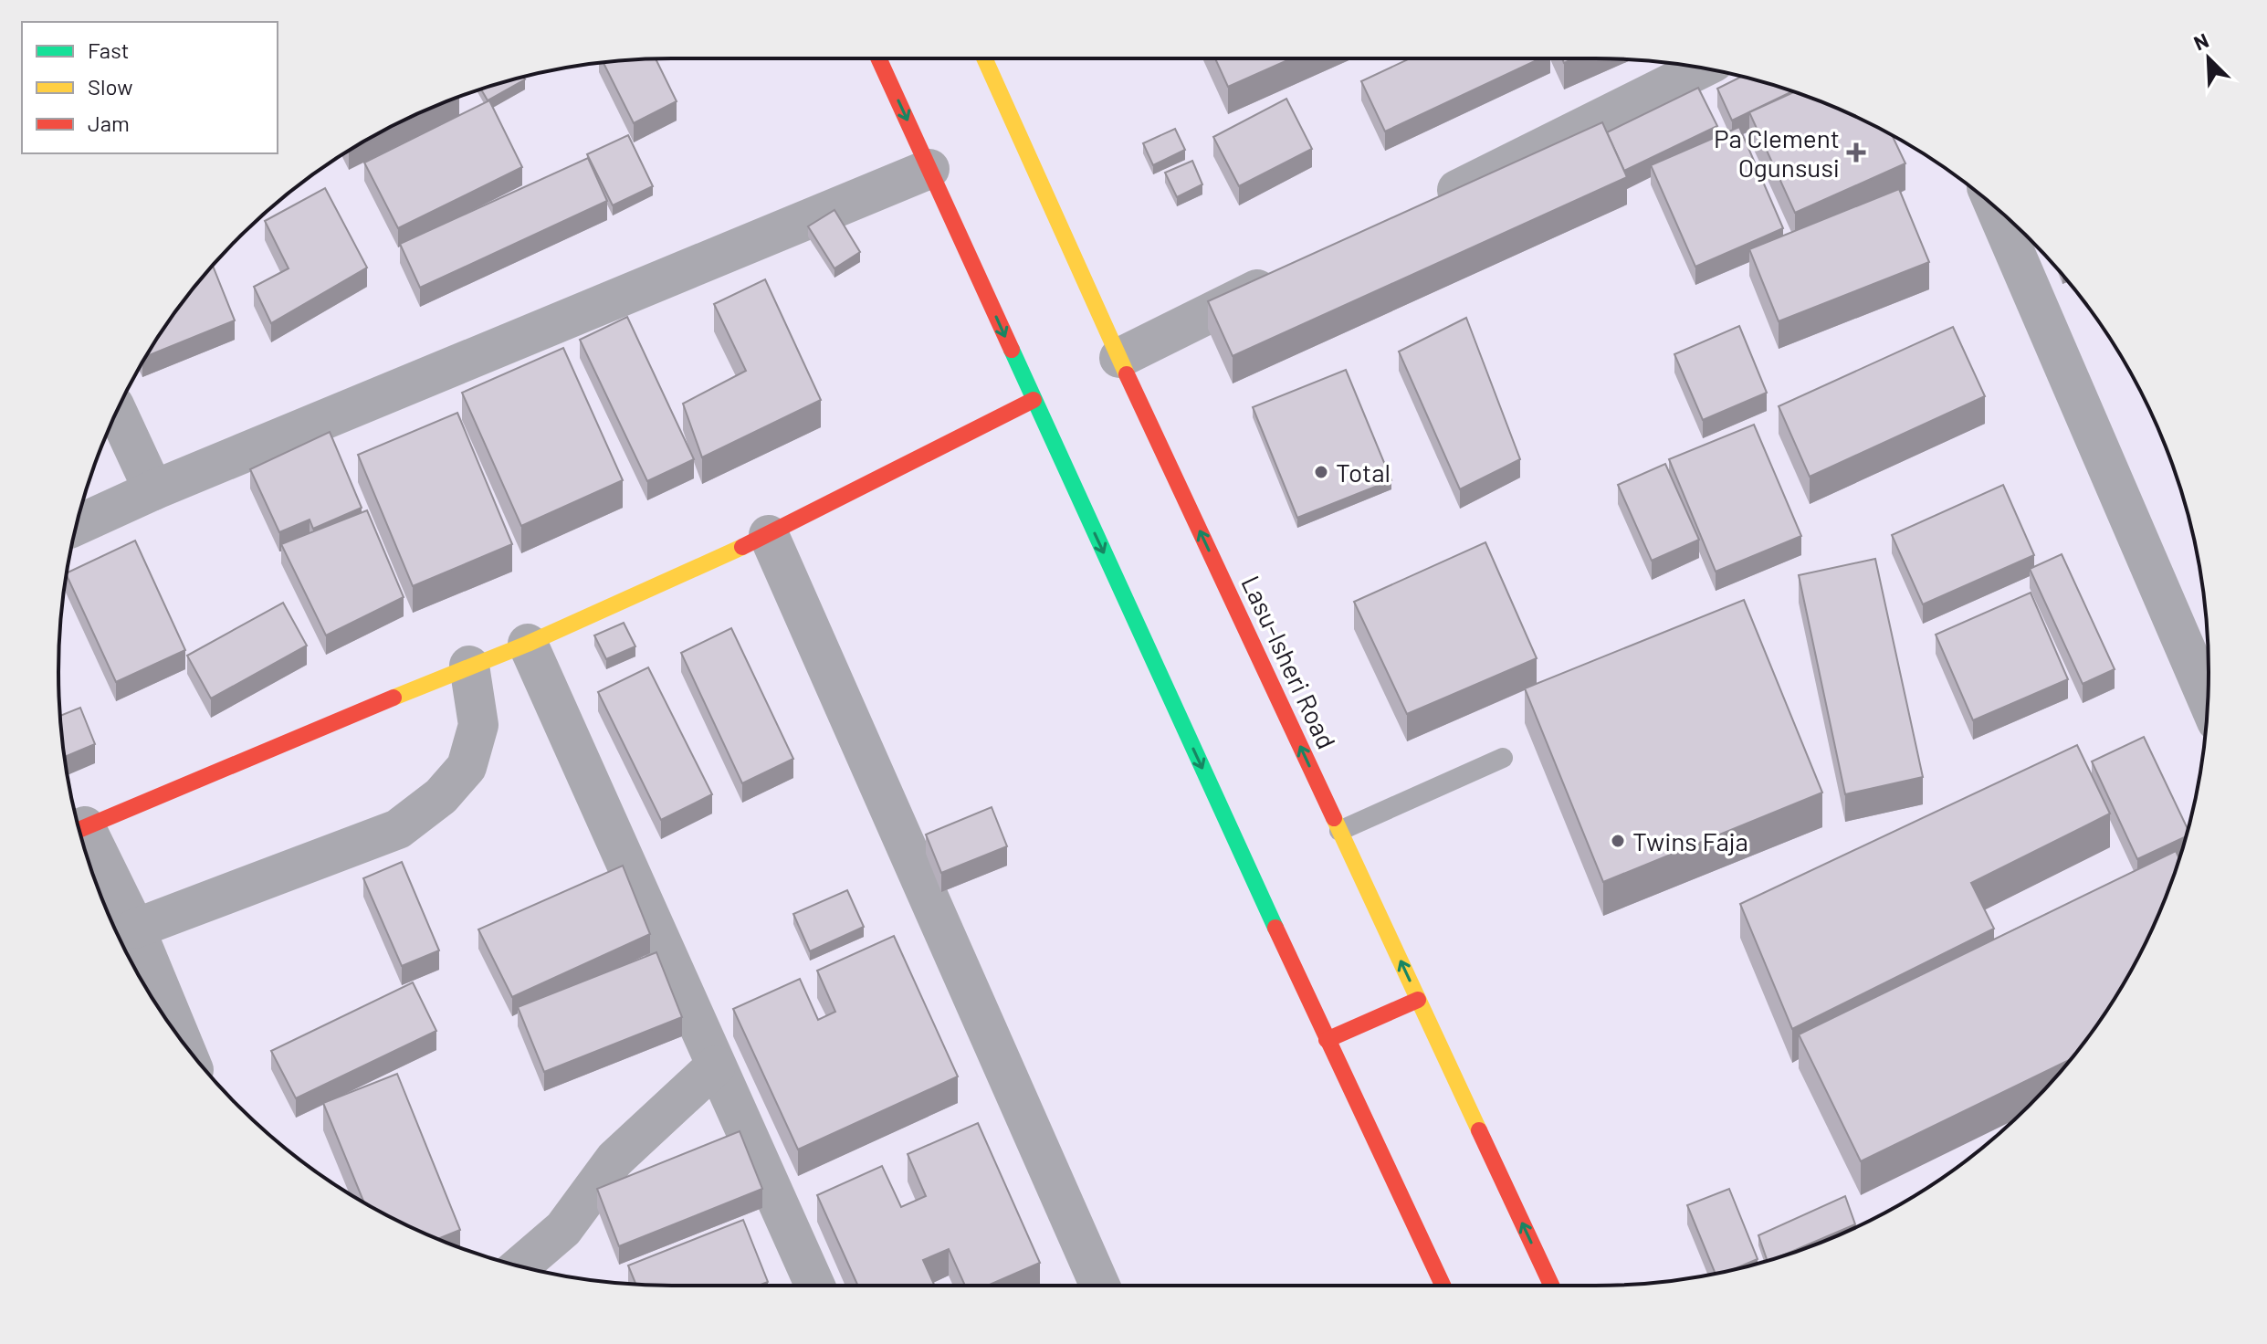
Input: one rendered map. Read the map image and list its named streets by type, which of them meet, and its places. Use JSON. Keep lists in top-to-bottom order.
{
  "streets": {
    "main road": ["Lasu-Isheri Road"]
  },
  "places": {
    "health": ["Pa Clement Ogunsusi"],
    "other": ["Total", "Twins Faja"]
  },
  "legend": ["Fast", "Slow", "Jam"],
  "north": "top left"
}
